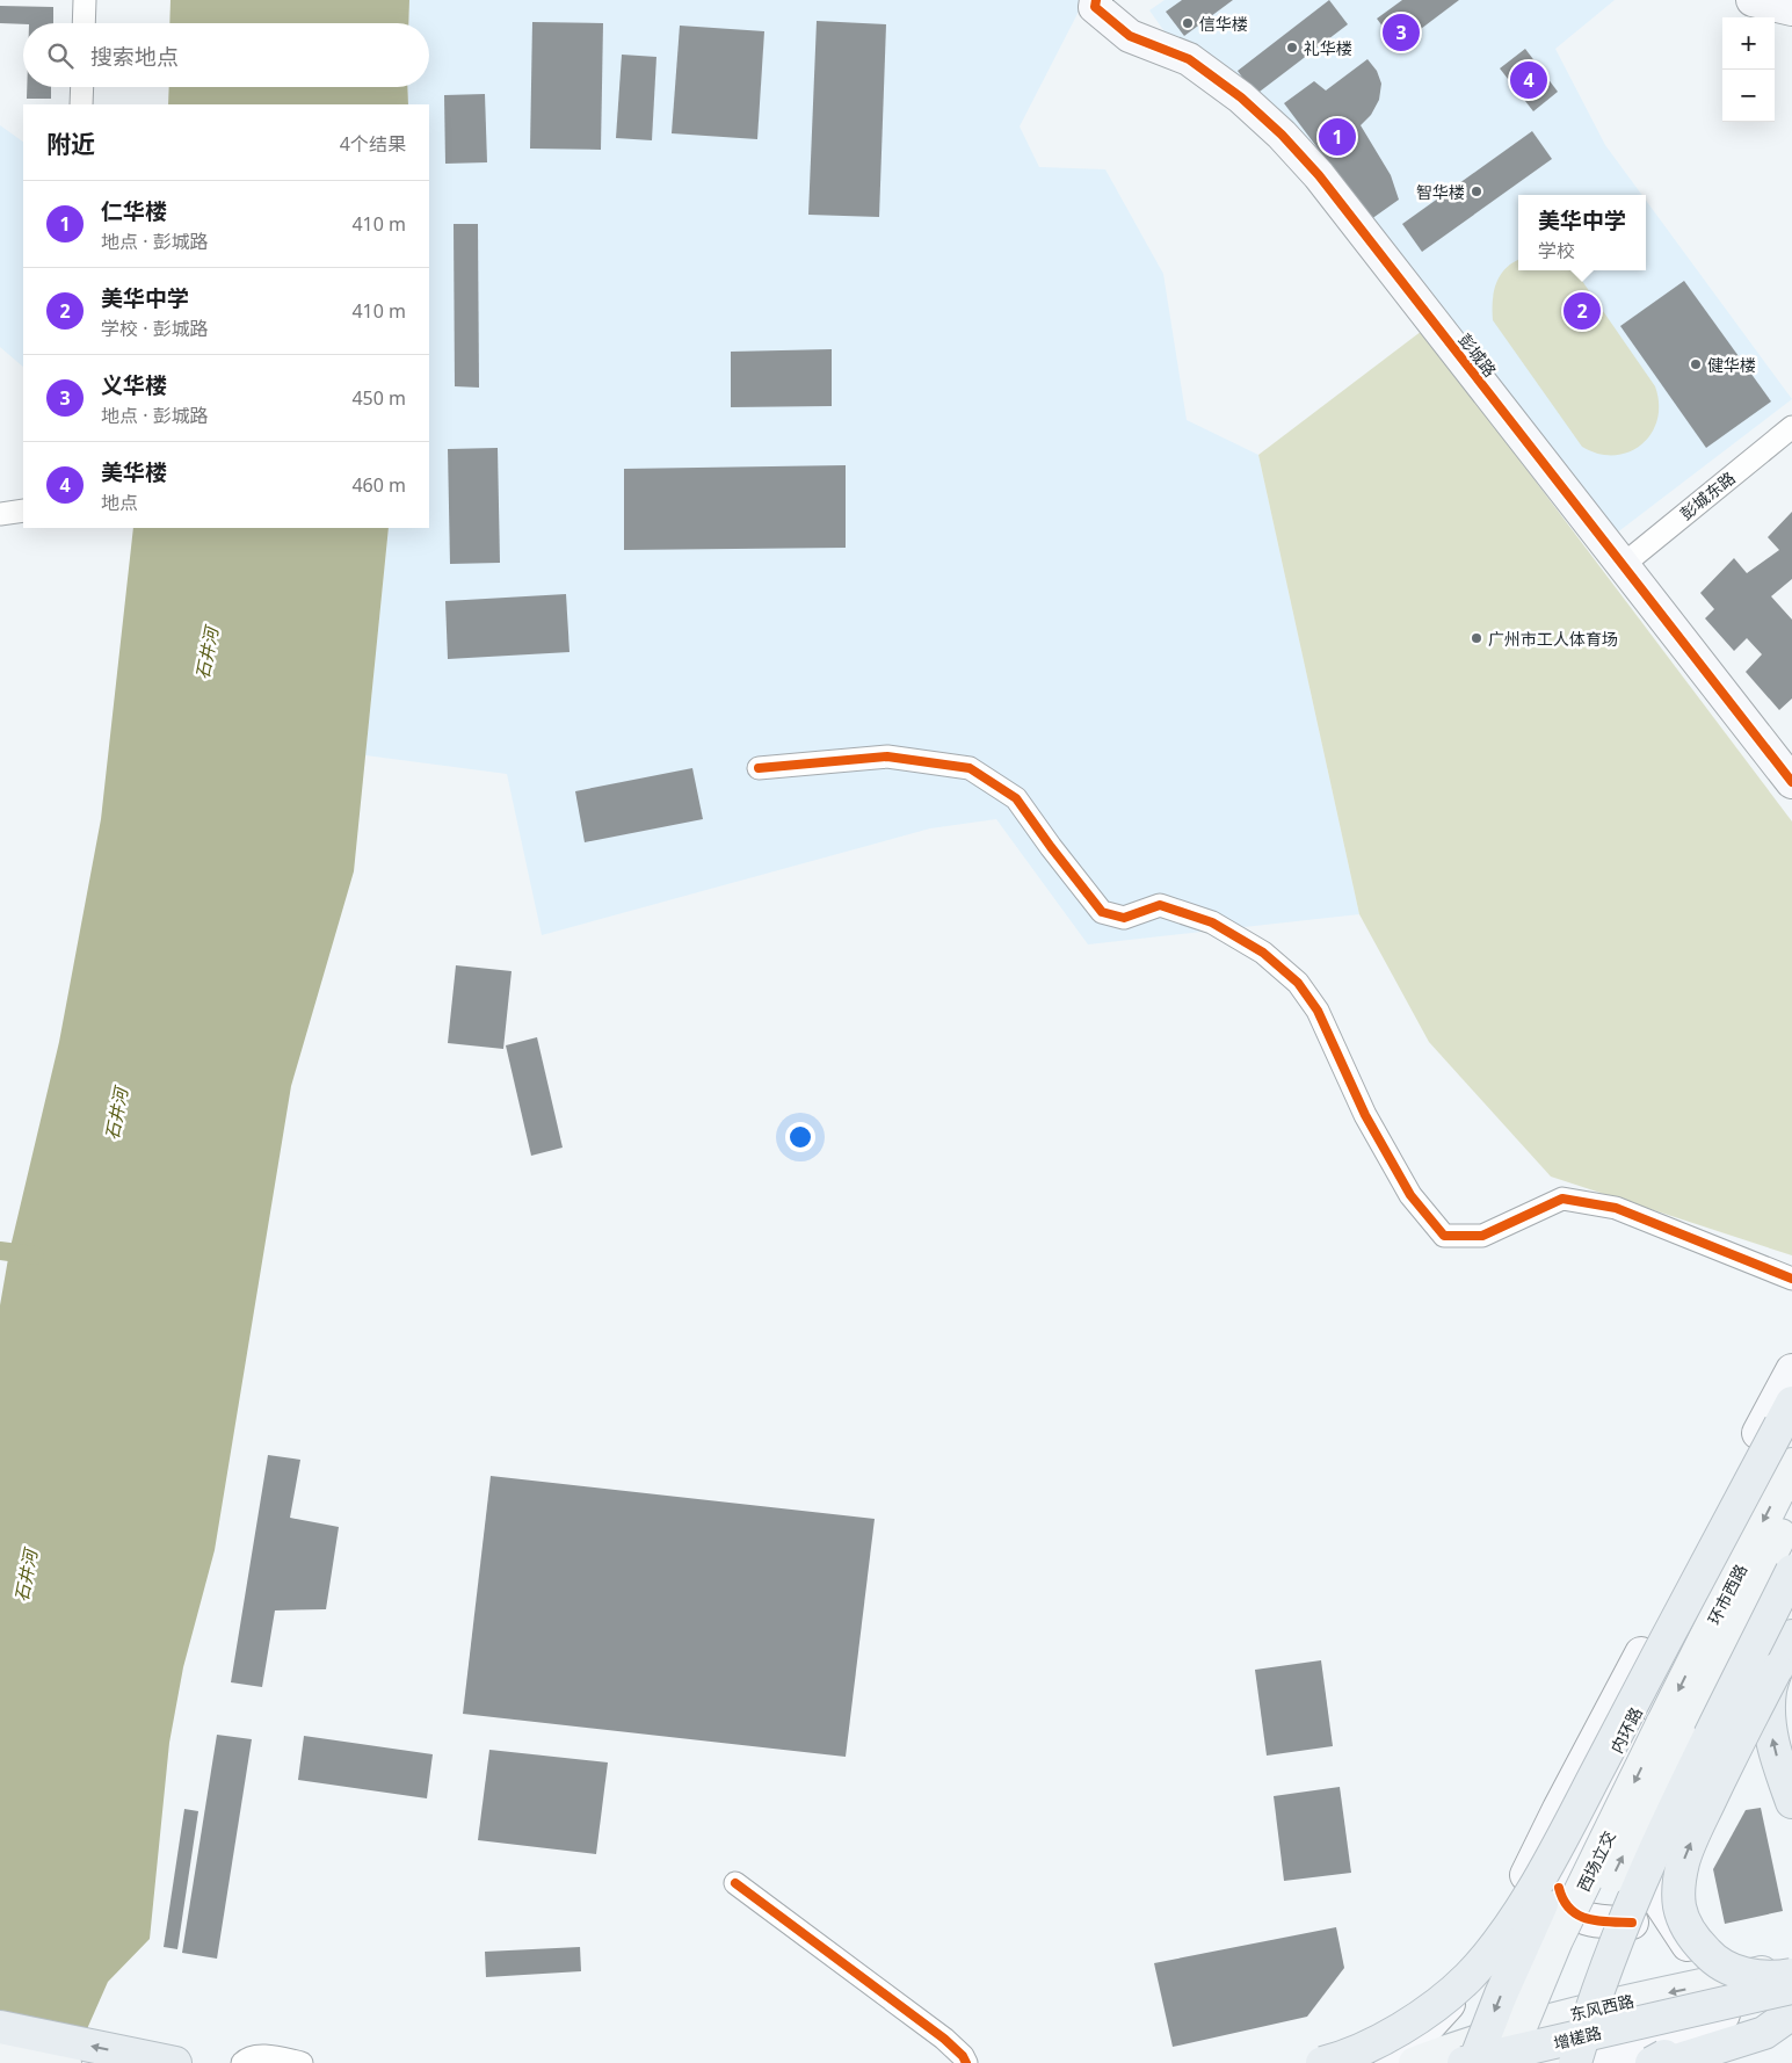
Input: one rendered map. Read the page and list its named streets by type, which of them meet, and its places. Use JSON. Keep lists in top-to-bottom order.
{
  "streets": {
    "highway": ["内环路", "增槎路"],
    "main road": [
      "彭城路",
      "环市西路",
      "西场立交",
      "东风西路"
    ],
    "street": ["彭城东路"]
  },
  "crossings": [
    ["彭城路", "彭城东路"],
    ["环市西路", "西场立交"]
  ],
  "water": ["石井河"],
  "places": [
    "信华楼",
    "礼华楼",
    "智华楼",
    "健华楼",
    "广州市工人体育场"
  ],
  "page": {
    "pins": [
      "3",
      "4",
      "1",
      "2"
    ],
    "map_buttons": ["+", "−"],
    "search": "搜索地点",
    "heading": ["附近", "4个结果"],
    "list": [
      {
        "mark": "1",
        "name": "仁华楼",
        "note": "地点 · 彭城路",
        "value": "410 m"
      },
      {
        "mark": "2",
        "name": "美华中学",
        "note": "学校 · 彭城路",
        "value": "410 m"
      },
      {
        "mark": "3",
        "name": "义华楼",
        "note": "地点 · 彭城路",
        "value": "450 m"
      },
      {
        "mark": "4",
        "name": "美华楼",
        "note": "地点",
        "value": "460 m"
      }
    ],
    "popup": ["美华中学", "学校"]
  }
}
